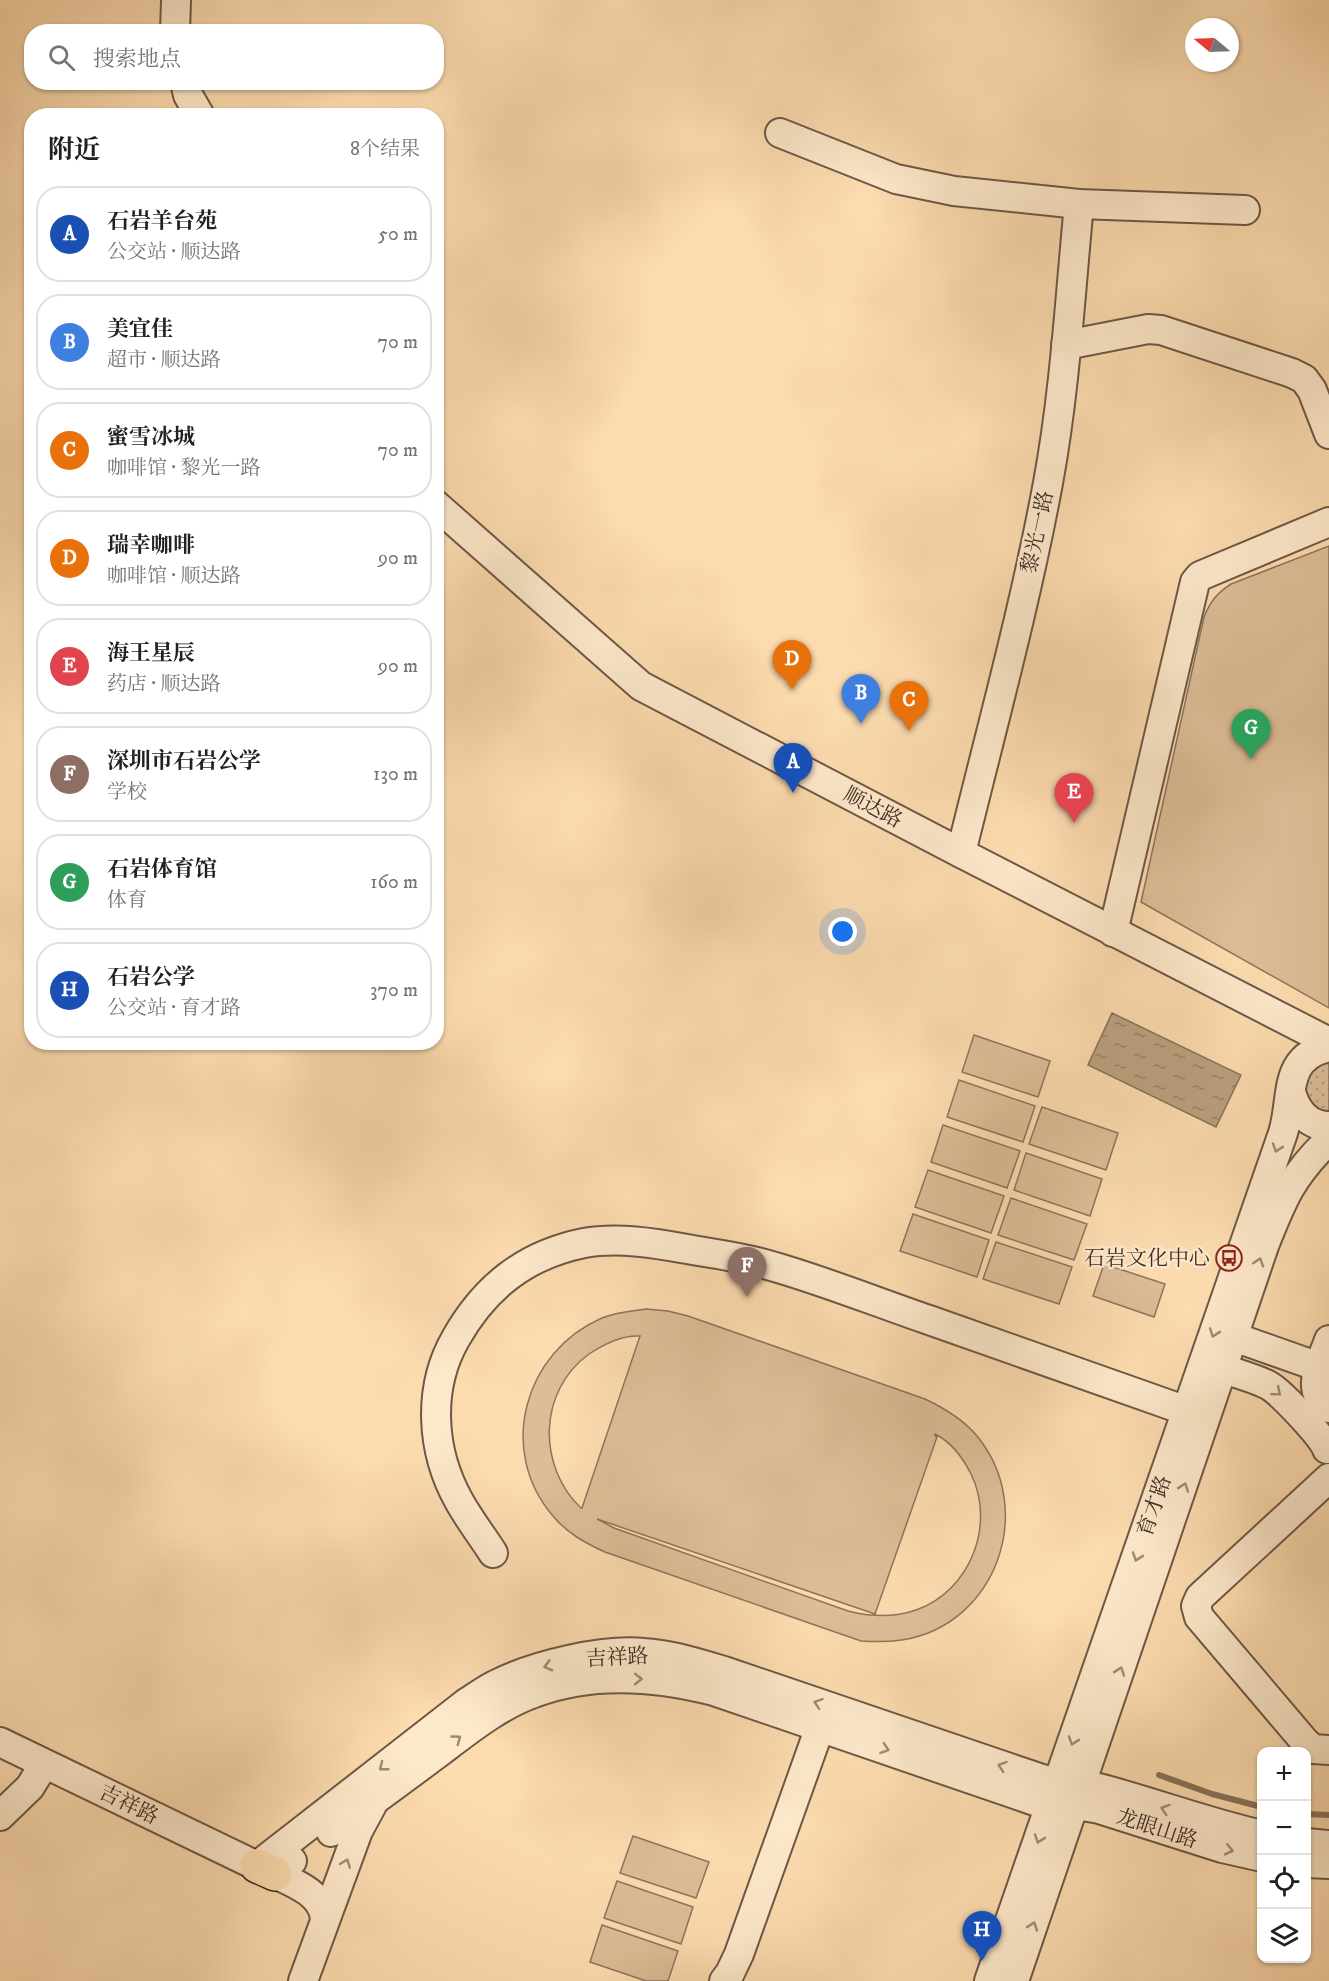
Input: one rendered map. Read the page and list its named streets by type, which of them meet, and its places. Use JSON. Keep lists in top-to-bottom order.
{
  "streets": {
    "street": [
      "黎光一路",
      "顺达路",
      "育才路",
      "吉祥路",
      "龙眼山路"
    ]
  },
  "crossings": [
    ["黎光一路", "顺达路"],
    ["顺达路", "育才路"],
    ["育才路", "吉祥路"],
    ["育才路", "龙眼山路"],
    ["吉祥路", "龙眼山路"]
  ],
  "places": {
    "bus stop": ["石岩文化中心"]
  },
  "north": "left",
  "page": {
    "search": "搜索地点",
    "heading": ["附近", "8个结果"],
    "list": [
      {
        "mark": "A",
        "name": "石岩羊台苑",
        "note": "公交站 · 顺达路",
        "value": "50 m"
      },
      {
        "mark": "B",
        "name": "美宜佳",
        "note": "超市 · 顺达路",
        "value": "70 m"
      },
      {
        "mark": "C",
        "name": "蜜雪冰城",
        "note": "咖啡馆 · 黎光一路",
        "value": "70 m"
      },
      {
        "mark": "D",
        "name": "瑞幸咖啡",
        "note": "咖啡馆 · 顺达路",
        "value": "90 m"
      },
      {
        "mark": "E",
        "name": "海王星辰",
        "note": "药店 · 顺达路",
        "value": "90 m"
      },
      {
        "mark": "F",
        "name": "深圳市石岩公学",
        "note": "学校",
        "value": "130 m"
      },
      {
        "mark": "G",
        "name": "石岩体育馆",
        "note": "体育",
        "value": "160 m"
      },
      {
        "mark": "H",
        "name": "石岩公学",
        "note": "公交站 · 育才路",
        "value": "370 m"
      }
    ],
    "pins": [
      "D",
      "B",
      "C",
      "G",
      "A",
      "E",
      "F",
      "H"
    ],
    "map_buttons": ["+", "−"]
  }
}
